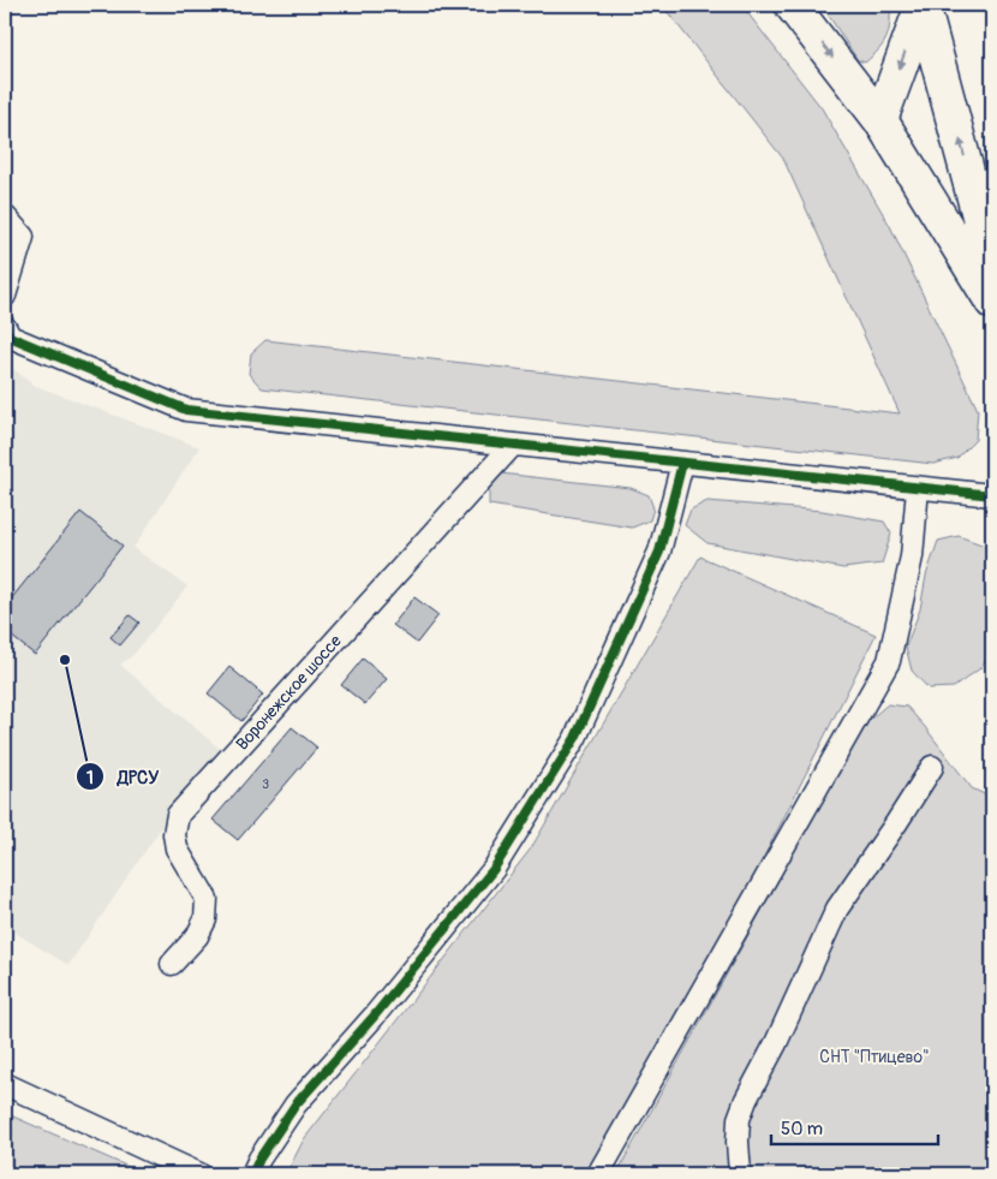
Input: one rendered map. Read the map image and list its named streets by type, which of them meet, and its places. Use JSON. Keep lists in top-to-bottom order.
{
  "streets": {
    "street": ["Воронежское шоссе"]
  },
  "parks": ["СНТ \"Птицево\""],
  "places": ["ДРСУ"],
  "house_numbers": ["3"],
  "scale_bar": "50 m"
}
